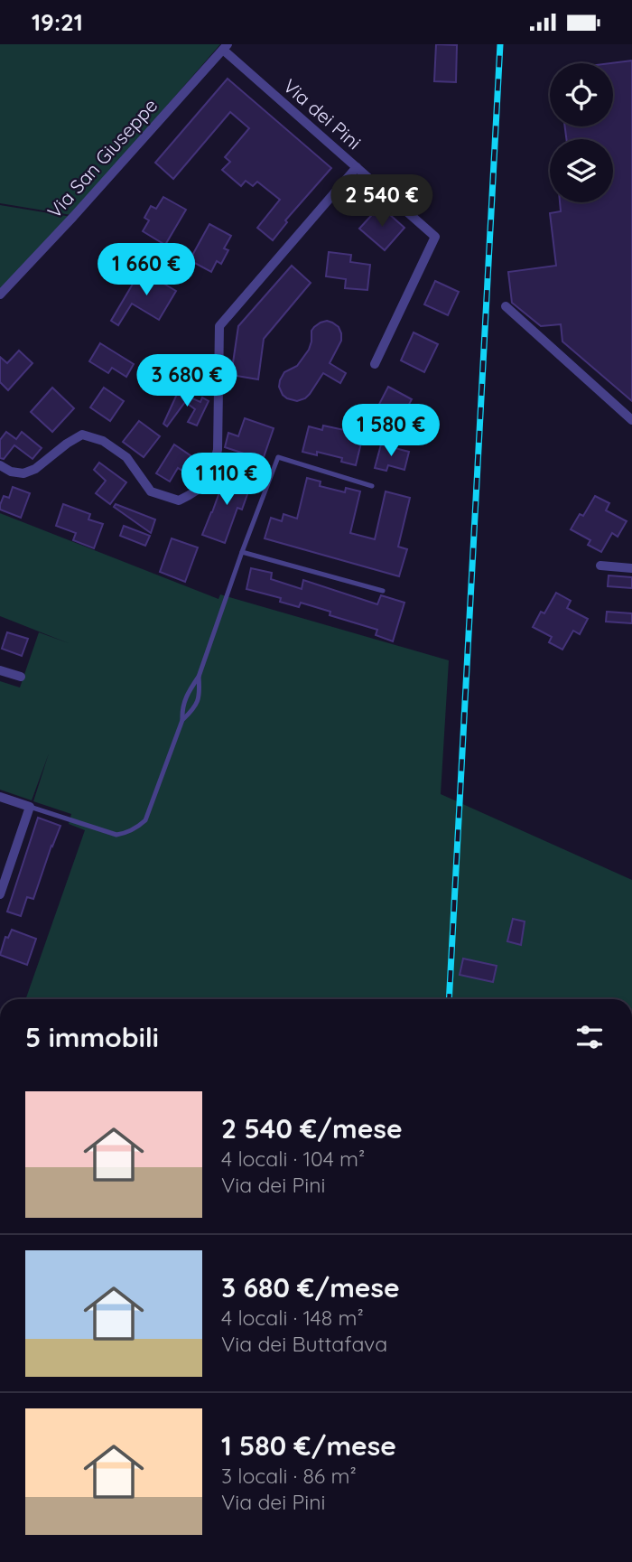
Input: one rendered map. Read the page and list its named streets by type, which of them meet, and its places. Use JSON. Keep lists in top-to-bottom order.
{
  "streets": {
    "street": ["Via dei Pini", "Via San Giuseppe"]
  },
  "crossings": [
    ["Via dei Pini", "Via San Giuseppe"]
  ],
  "page": {
    "status": "19:21",
    "price": [
      "2 540 €",
      "1 660 €",
      "3 680 €",
      "1 580 €",
      "1 110 €"
    ],
    "heading": "5 immobili",
    "list": [
      {
        "name": "2 540 €/mese",
        "note": "4 locali · 104 m² · Via dei Pini"
      },
      {
        "name": "3 680 €/mese",
        "note": "4 locali · 148 m² · Via dei Buttafava"
      },
      {
        "name": "1 580 €/mese",
        "note": "3 locali · 86 m² · Via dei Pini"
      }
    ]
  }
}
